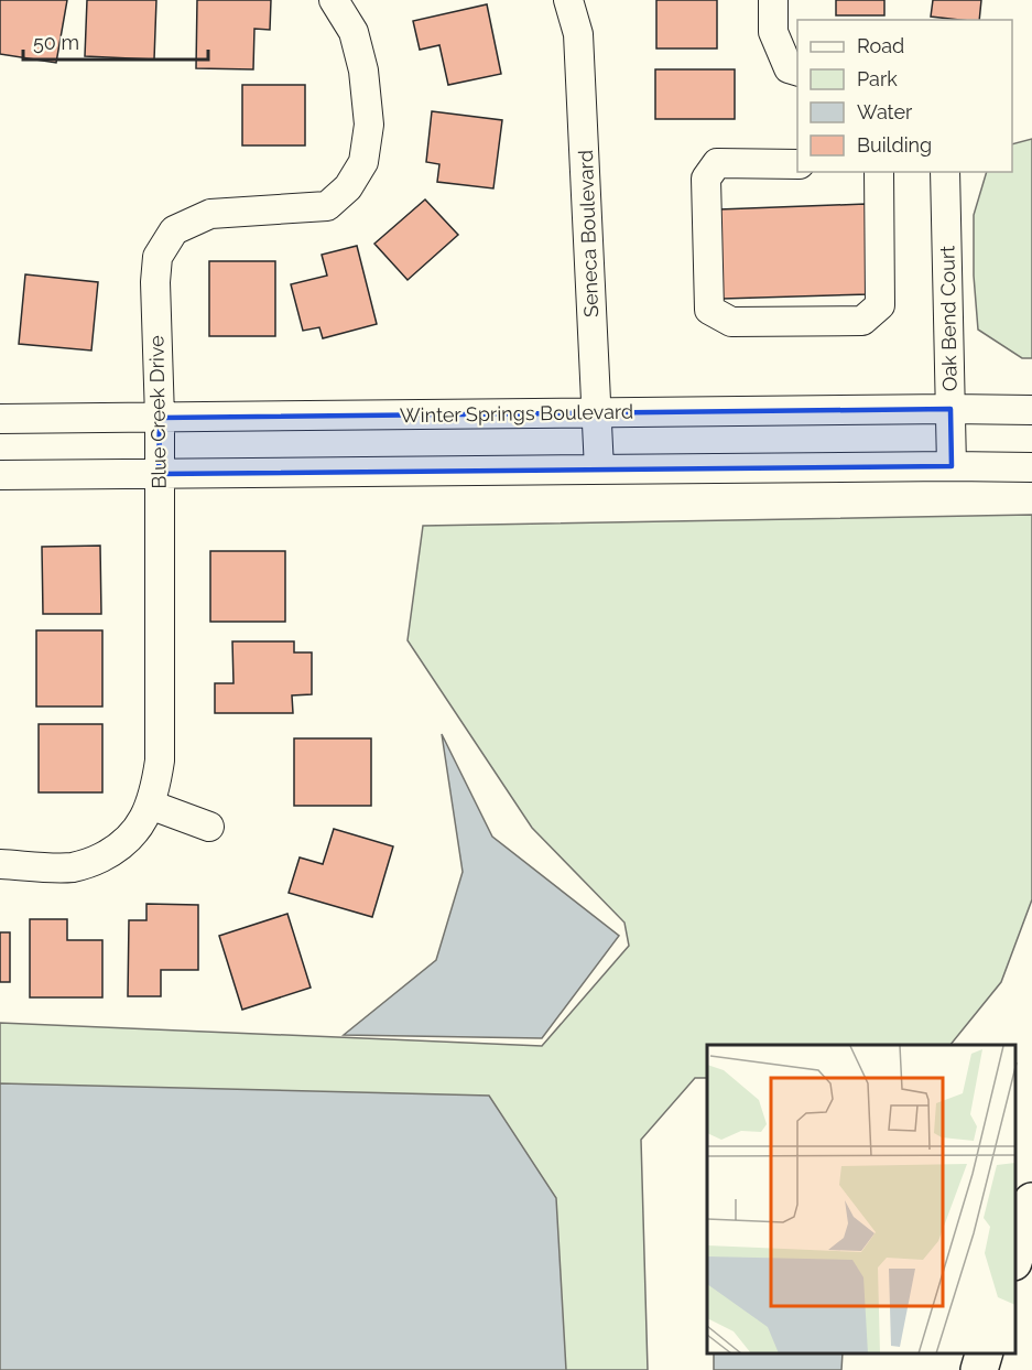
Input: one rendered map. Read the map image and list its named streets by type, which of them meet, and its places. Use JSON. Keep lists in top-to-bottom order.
{
  "streets": {
    "street": [
      "Seneca Boulevard",
      "Oak Bend Court",
      "Blue Creek Drive",
      "Winter Springs Boulevard"
    ]
  },
  "crossings": [
    ["Seneca Boulevard", "Winter Springs Boulevard"],
    ["Oak Bend Court", "Winter Springs Boulevard"],
    ["Blue Creek Drive", "Winter Springs Boulevard"]
  ],
  "legend": [
    "Road",
    "Park",
    "Water",
    "Building"
  ],
  "scale_bar": "50 m"
}
